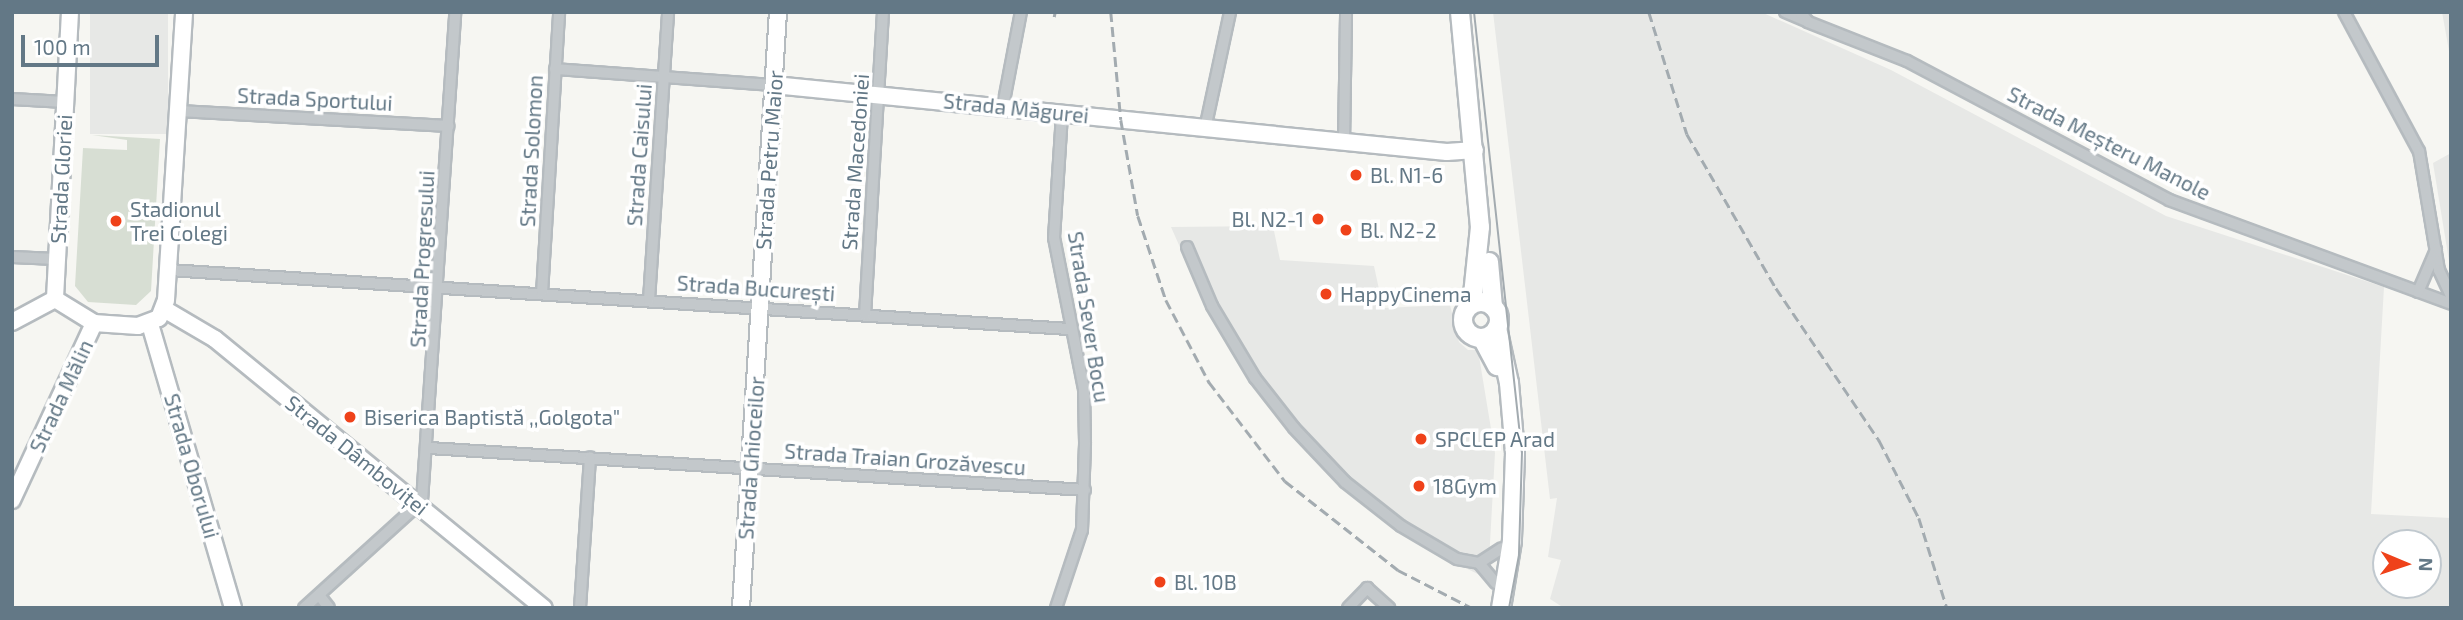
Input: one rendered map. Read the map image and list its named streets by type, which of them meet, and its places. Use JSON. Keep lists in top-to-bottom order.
{
  "streets": {
    "street": [
      "Strada Sportului",
      "Strada Măgurei",
      "Strada Meșteru Manole",
      "Strada Solomon",
      "Strada Caisului",
      "Strada Petru Maior",
      "Strada Macedoniei",
      "Strada Gloriei",
      "Strada Progresului",
      "Strada București",
      "Strada Sever Bocu",
      "Strada Mălin",
      "Strada Dâmboviței",
      "Strada Ghioceilor",
      "Strada Traian Grozăvescu",
      "Strada Oborului"
    ]
  },
  "crossings": [
    ["Strada Sportului", "Strada Progresului"],
    ["Strada Măgurei", "Strada Solomon"],
    ["Strada Măgurei", "Strada Caisului"],
    ["Strada Măgurei", "Strada Petru Maior"],
    ["Strada Măgurei", "Strada Macedoniei"],
    ["Strada Măgurei", "Strada Sever Bocu"],
    ["Strada Solomon", "Strada București"],
    ["Strada Caisului", "Strada București"],
    ["Strada Petru Maior", "Strada București"],
    ["Strada Petru Maior", "Strada Ghioceilor"],
    ["Strada Macedoniei", "Strada București"],
    ["Strada Progresului", "Strada București"],
    ["Strada Progresului", "Strada Dâmboviței"],
    ["Strada Progresului", "Strada Traian Grozăvescu"],
    ["Strada București", "Strada Sever Bocu"],
    ["Strada București", "Strada Ghioceilor"],
    ["Strada Sever Bocu", "Strada Traian Grozăvescu"],
    ["Strada Mălin", "Strada Oborului"],
    ["Strada Ghioceilor", "Strada Traian Grozăvescu"]
  ],
  "places": [
    "Bl. N1-6",
    "Bl. N2-1",
    "Stadionul Trei Colegi",
    "Bl. N2-2",
    "HappyCinema",
    "Biserica Baptistă ,,Golgota\"",
    "SPCLEP Arad",
    "18Gym",
    "Bl. 10B"
  ],
  "scale_bar": "100 m",
  "north": "right"
}
